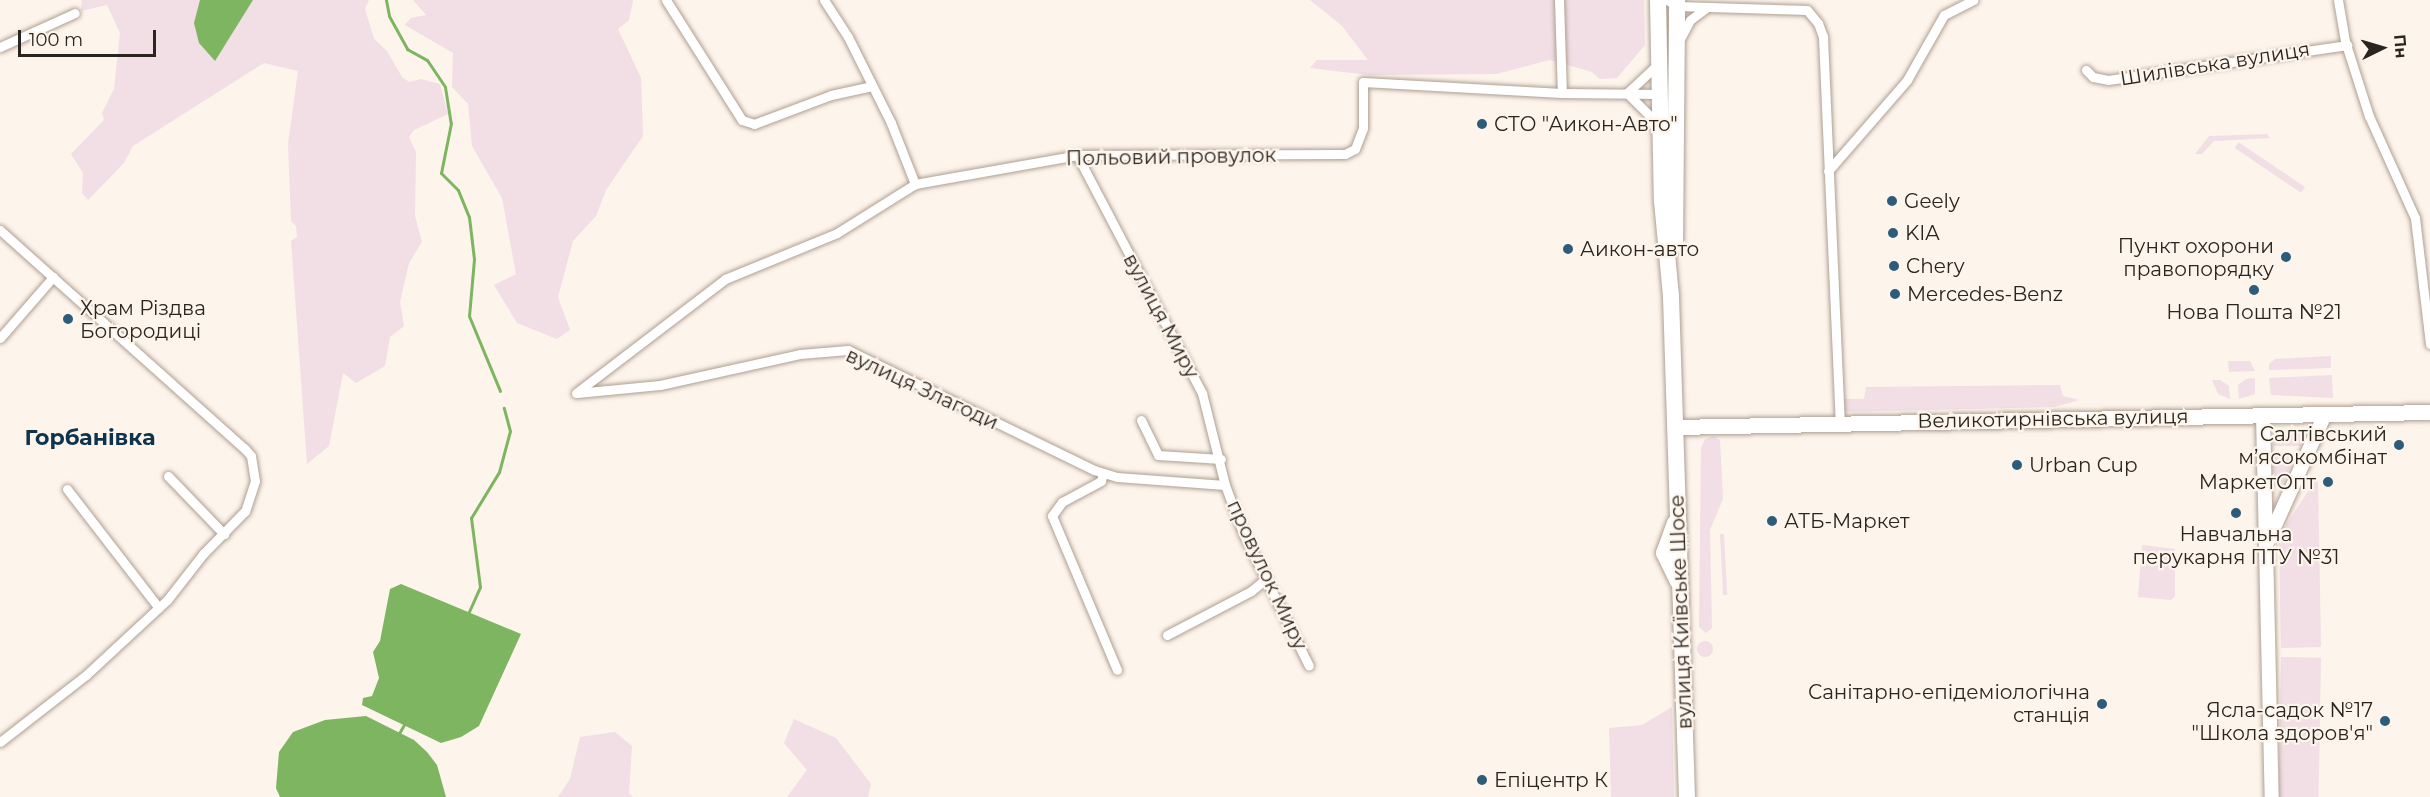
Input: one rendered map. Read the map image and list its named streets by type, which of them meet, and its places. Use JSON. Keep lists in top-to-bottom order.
{
  "streets": {
    "highway": ["вулиця Київське Шосе"],
    "main road": ["Великотирнівська вулиця"],
    "street": [
      "Шилівська вулиця",
      "Польовий провулок",
      "вулиця Миру",
      "вулиця Злагоди",
      "провулок Миру"
    ]
  },
  "crossings": [
    ["Польовий провулок", "вулиця Миру"],
    ["Польовий провулок", "вулиця Злагоди"],
    ["вулиця Миру", "вулиця Злагоди"],
    ["вулиця Миру", "провулок Миру"],
    ["вулиця Злагоди", "провулок Миру"],
    ["Великотирнівська вулиця", "вулиця Київське Шосе"]
  ],
  "districts": ["Горбанівка"],
  "places": [
    "СТО \"Аикон-Авто\"",
    "Geely",
    "KIA",
    "Аикон-авто",
    "Пункт охорони правопорядку",
    "Chery",
    "Нова Пошта №21",
    "Mercedes-Benz",
    "Храм Різдва Богородиці",
    "Салтівський мʼясокомбінат",
    "Urban Cup",
    "МаркетОпт",
    "Навчальна перукарня ПТУ №31",
    "АТБ-Маркет",
    "Санітарно-епідеміологічна станція",
    "Ясла-садок №17 \"Школа здоров'я\"",
    "Епіцентр К"
  ],
  "scale_bar": "100 m",
  "north": "right"
}
